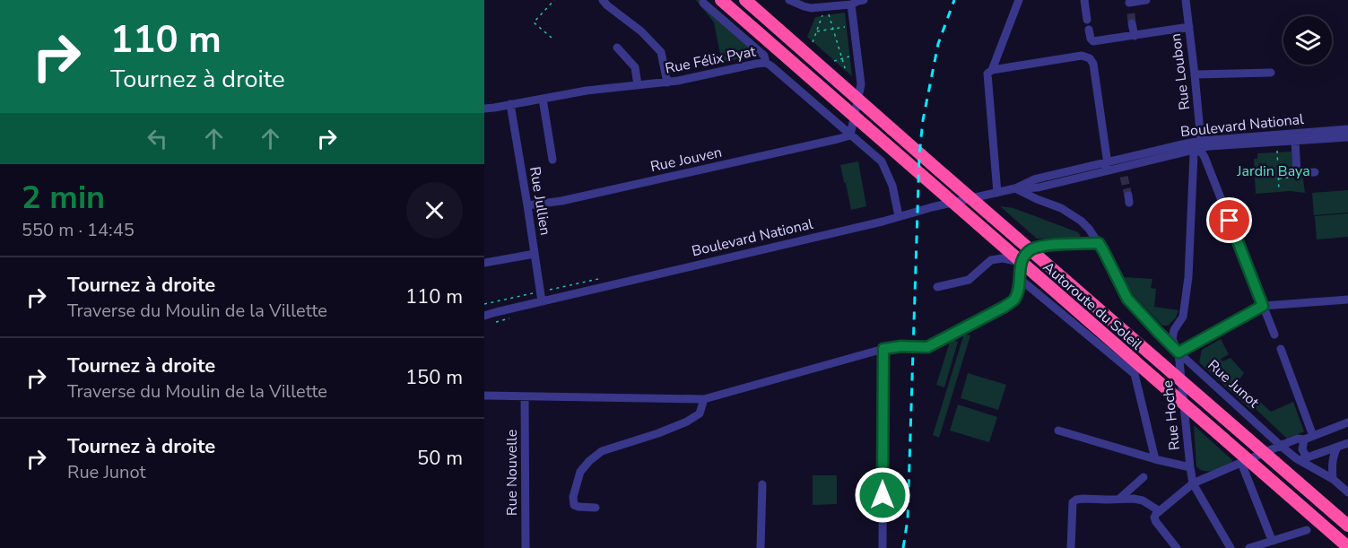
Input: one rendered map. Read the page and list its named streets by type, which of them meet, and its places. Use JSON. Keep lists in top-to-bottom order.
{
  "streets": {
    "highway": ["Autoroute du Soleil"],
    "street": [
      "Rue Félix Pyat",
      "Rue Loubon",
      "Boulevard National",
      "Rue Jouven",
      "Rue Jullien",
      "Rue Junot",
      "Rue Hoche",
      "Rue Nouvelle"
    ]
  },
  "crossings": [
    ["Rue Félix Pyat", "Boulevard National"],
    ["Rue Félix Pyat", "Rue Jouven"],
    ["Rue Félix Pyat", "Rue Jullien"],
    ["Rue Loubon", "Boulevard National"],
    ["Rue Loubon", "Rue Hoche"],
    ["Boulevard National", "Rue Jullien"],
    ["Boulevard National", "Rue Junot"],
    ["Boulevard National", "Rue Hoche"],
    ["Rue Jouven", "Rue Jullien"],
    ["Rue Junot", "Rue Hoche"]
  ],
  "parks": ["Jardin Baya"],
  "page": {
    "turn": ["110 m", "Tournez à droite"],
    "heading": ["2 min", "550 m · 14:45"],
    "list": [
      {
        "name": "Tournez à droite",
        "note": "Traverse du Moulin de la Villette",
        "value": "110 m"
      },
      {
        "name": "Tournez à droite",
        "note": "Traverse du Moulin de la Villette",
        "value": "150 m"
      },
      {
        "name": "Tournez à droite",
        "note": "Rue Junot",
        "value": "50 m"
      }
    ]
  }
}
